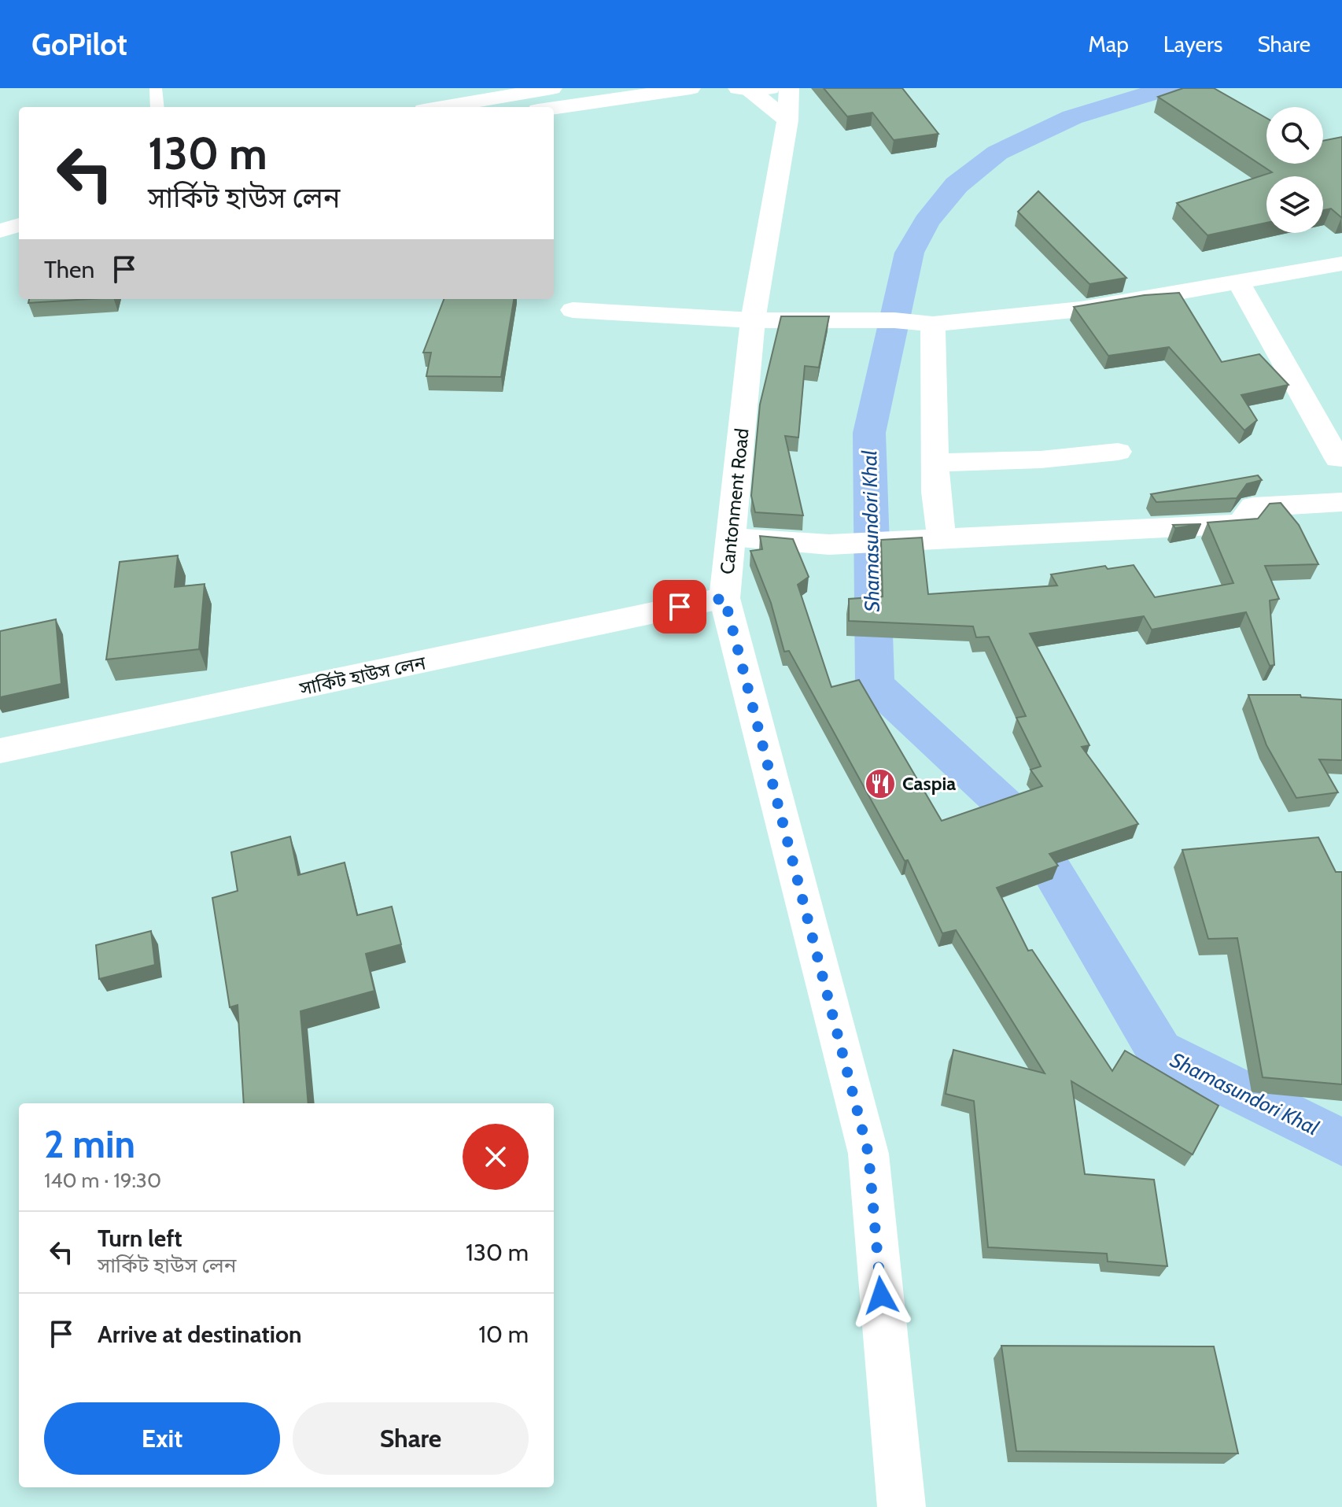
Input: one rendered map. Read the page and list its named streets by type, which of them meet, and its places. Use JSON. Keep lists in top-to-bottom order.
{
  "streets": {
    "main road": ["Cantonment Road", "সার্কিট হাউস লেন"]
  },
  "crossings": [
    ["Cantonment Road", "সার্কিট হাউস লেন"]
  ],
  "water": ["Shamasundori Khal"],
  "places": {
    "restaurant": ["Caspia"]
  },
  "page": {
    "header": "GoPilot",
    "nav": ["Map", "Layers", "Share"],
    "turn": ["130 m", "সার্কিট হাউস লেন"],
    "then": "Then",
    "heading": ["2 min", "140 m · 19:30"],
    "list": [
      {
        "name": "Turn left",
        "note": "সার্কিট হাউস লেন",
        "value": "130 m"
      },
      {
        "name": "Arrive at destination",
        "value": "10 m"
      }
    ],
    "buttons": ["Exit", "Share"]
  }
}
